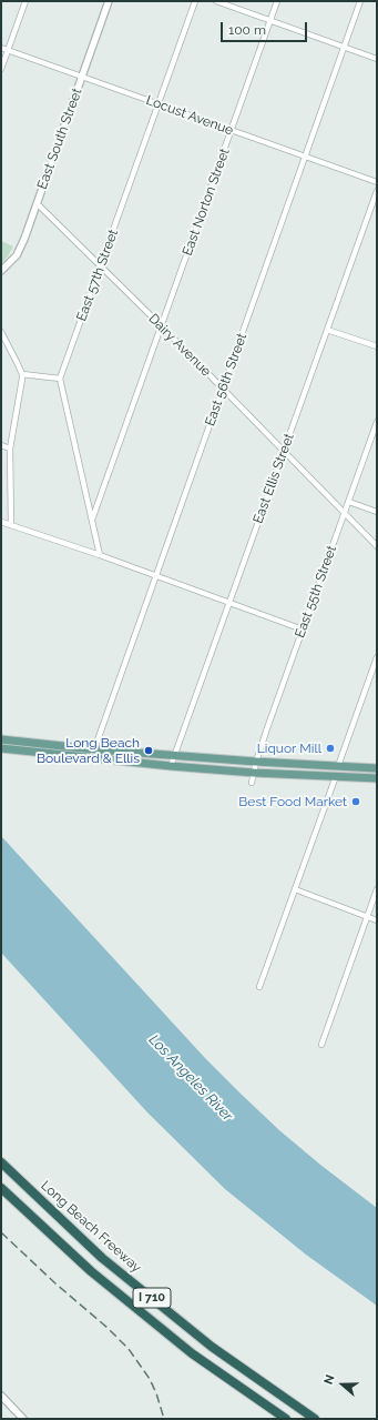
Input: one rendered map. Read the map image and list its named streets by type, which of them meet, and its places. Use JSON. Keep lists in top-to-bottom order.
{
  "streets": {
    "highway": ["Long Beach Freeway", "I 710"],
    "street": [
      "Locust Avenue",
      "East South Street",
      "East Norton Street",
      "East 57th Street",
      "Dairy Avenue",
      "East 56th Street",
      "East Ellis Street",
      "East 55th Street"
    ]
  },
  "crossings": [
    ["Locust Avenue", "East South Street"],
    ["Locust Avenue", "East Norton Street"],
    ["Locust Avenue", "East 57th Street"],
    ["Locust Avenue", "East 56th Street"],
    ["East South Street", "Dairy Avenue"],
    ["East Norton Street", "Dairy Avenue"],
    ["East 57th Street", "Dairy Avenue"],
    ["Dairy Avenue", "East 56th Street"],
    ["Dairy Avenue", "East Ellis Street"],
    ["Dairy Avenue", "East 55th Street"]
  ],
  "water": ["Los Angeles River"],
  "places": ["Liquor Mill", "Long Beach Boulevard & Ellis", "Best Food Market"],
  "scale_bar": "100 m",
  "north": "left"
}
